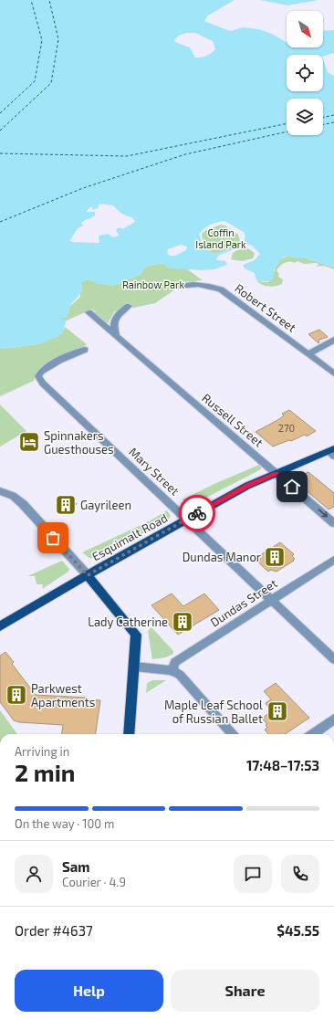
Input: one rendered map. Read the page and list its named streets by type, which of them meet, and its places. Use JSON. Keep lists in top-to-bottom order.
{
  "streets": {
    "main road": ["Esquimalt Road"],
    "street": [
      "Robert Street",
      "Russell Street",
      "Mary Street",
      "Dundas Street"
    ]
  },
  "crossings": [
    ["Russell Street", "Esquimalt Road"],
    ["Mary Street", "Esquimalt Road"],
    ["Mary Street", "Dundas Street"]
  ],
  "parks": ["Coffin Island Park", "Rainbow Park"],
  "places": {
    "hotel": ["Spinnakers Guesthouses"],
    "building": [
      "Gayrileen",
      "Dundas Manor",
      "Lady Catherine",
      "Parkwest Apartments",
      "Maple Leaf School of Russian Ballet"
    ]
  },
  "house_numbers": ["270"],
  "north": "bottom right",
  "page": {
    "heading": ["2 min", "Arriving in", "17:48–17:53"],
    "panel": [
      "Sam",
      "Courier · 4.9",
      "Order #4637",
      "$45.55"
    ],
    "bar": "On the way · 100 m",
    "buttons": ["Help", "Share"]
  }
}
